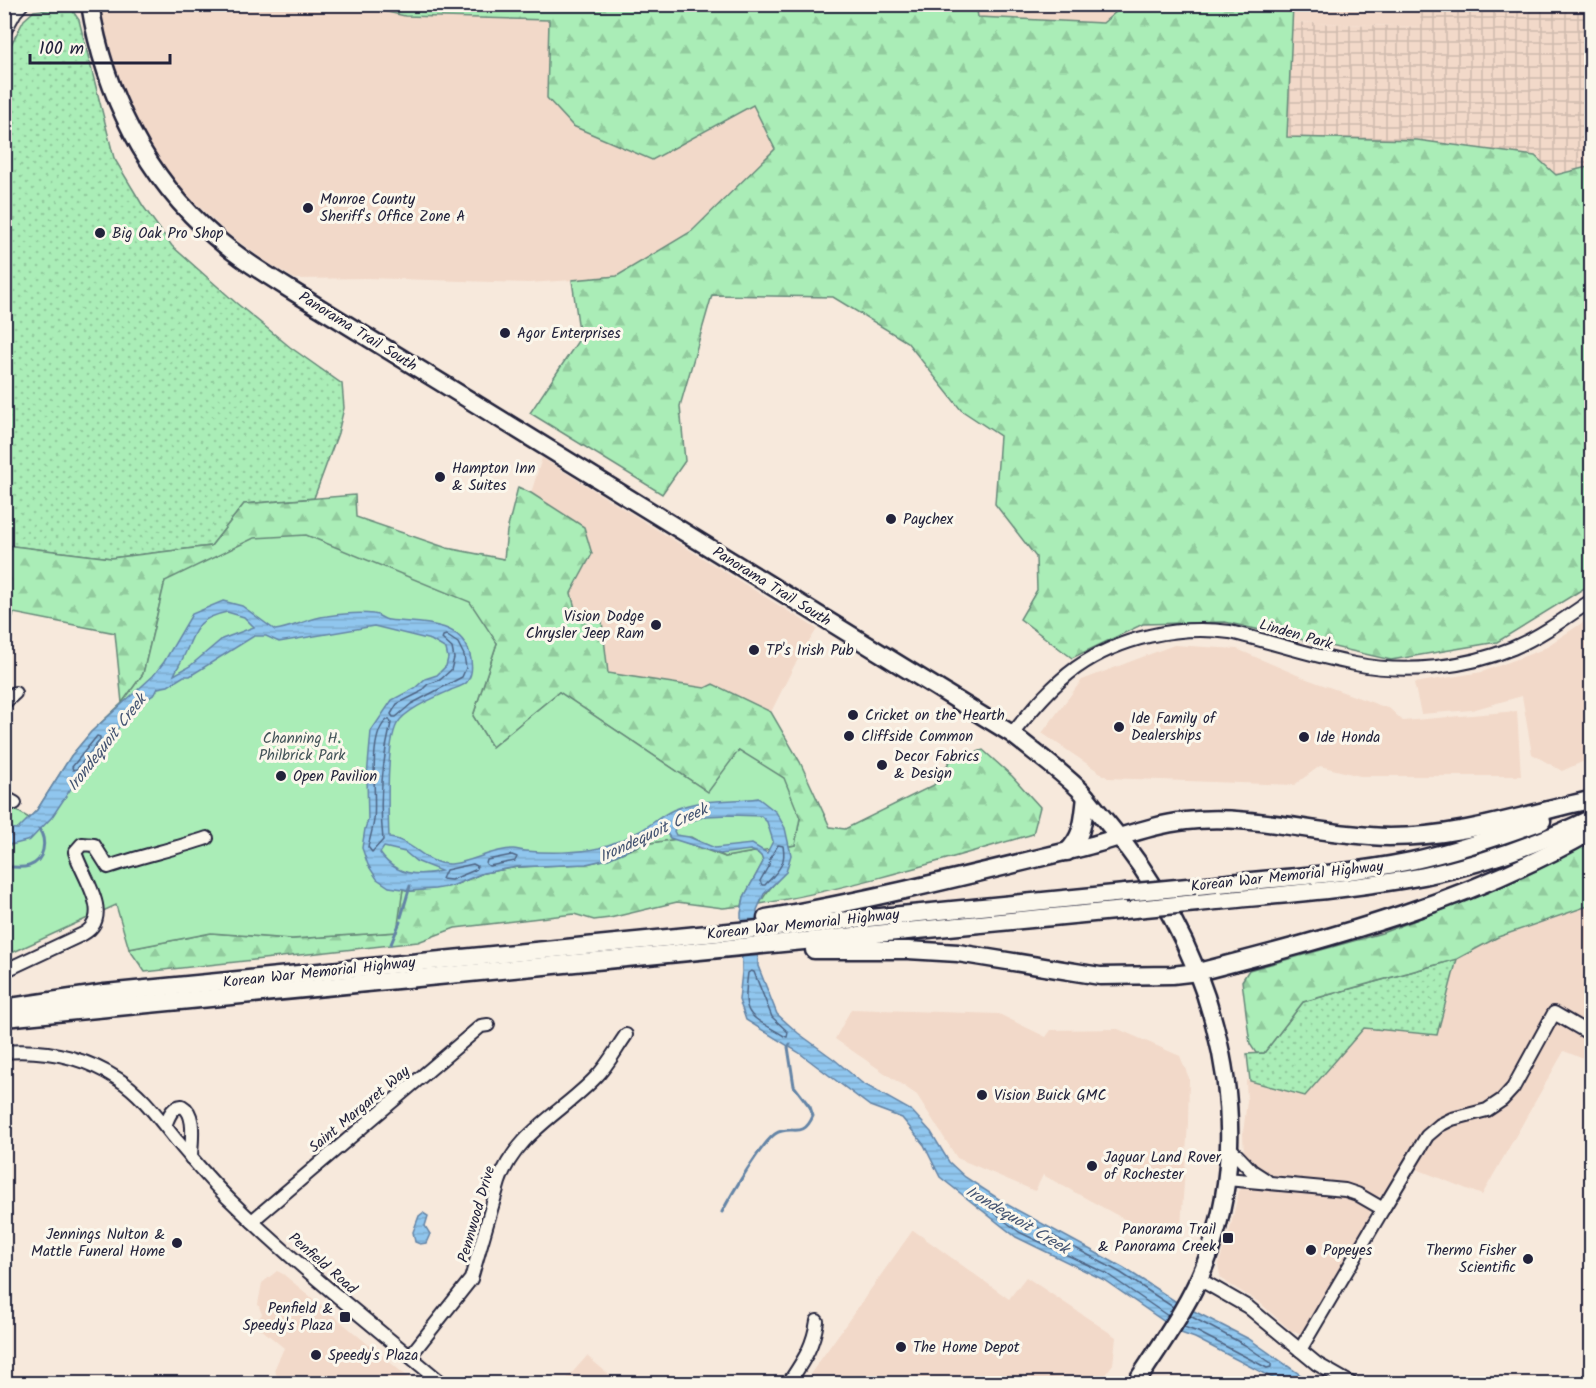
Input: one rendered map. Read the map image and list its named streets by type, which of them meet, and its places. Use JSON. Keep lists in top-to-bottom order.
{
  "streets": {
    "main road": ["Panorama Trail South", "Korean War Memorial Highway"],
    "street": [
      "Linden Park",
      "Saint Margaret Way",
      "Pennwood Drive",
      "Penfield Road"
    ]
  },
  "crossings": [
    ["Panorama Trail South", "Linden Park"],
    ["Saint Margaret Way", "Penfield Road"],
    ["Pennwood Drive", "Penfield Road"]
  ],
  "water": ["Irondequoit Creek"],
  "parks": ["Channing H. Philbrick Park"],
  "places": {
    "other": [
      "Monroe County Sheriff's Office Zone A",
      "Big Oak Pro Shop",
      "Agor Enterprises",
      "Hampton Inn & Suites",
      "Paychex",
      "Vision Dodge Chrysler Jeep Ram",
      "TP's Irish Pub",
      "Cricket on the Hearth",
      "Ide Family of Dealerships",
      "Cliffside Common",
      "Ide Honda",
      "Decor Fabrics & Design",
      "Open Pavilion",
      "Vision Buick GMC",
      "Jaguar Land Rover of Rochester",
      "Jennings Nulton & Mattle Funeral Home",
      "Popeyes",
      "Thermo Fisher Scientific",
      "The Home Depot",
      "Speedy's Plaza"
    ],
    "transit": ["Panorama Trail & Panorama Creek", "Penfield & Speedy's Plaza"]
  },
  "scale_bar": "100 m"
}
